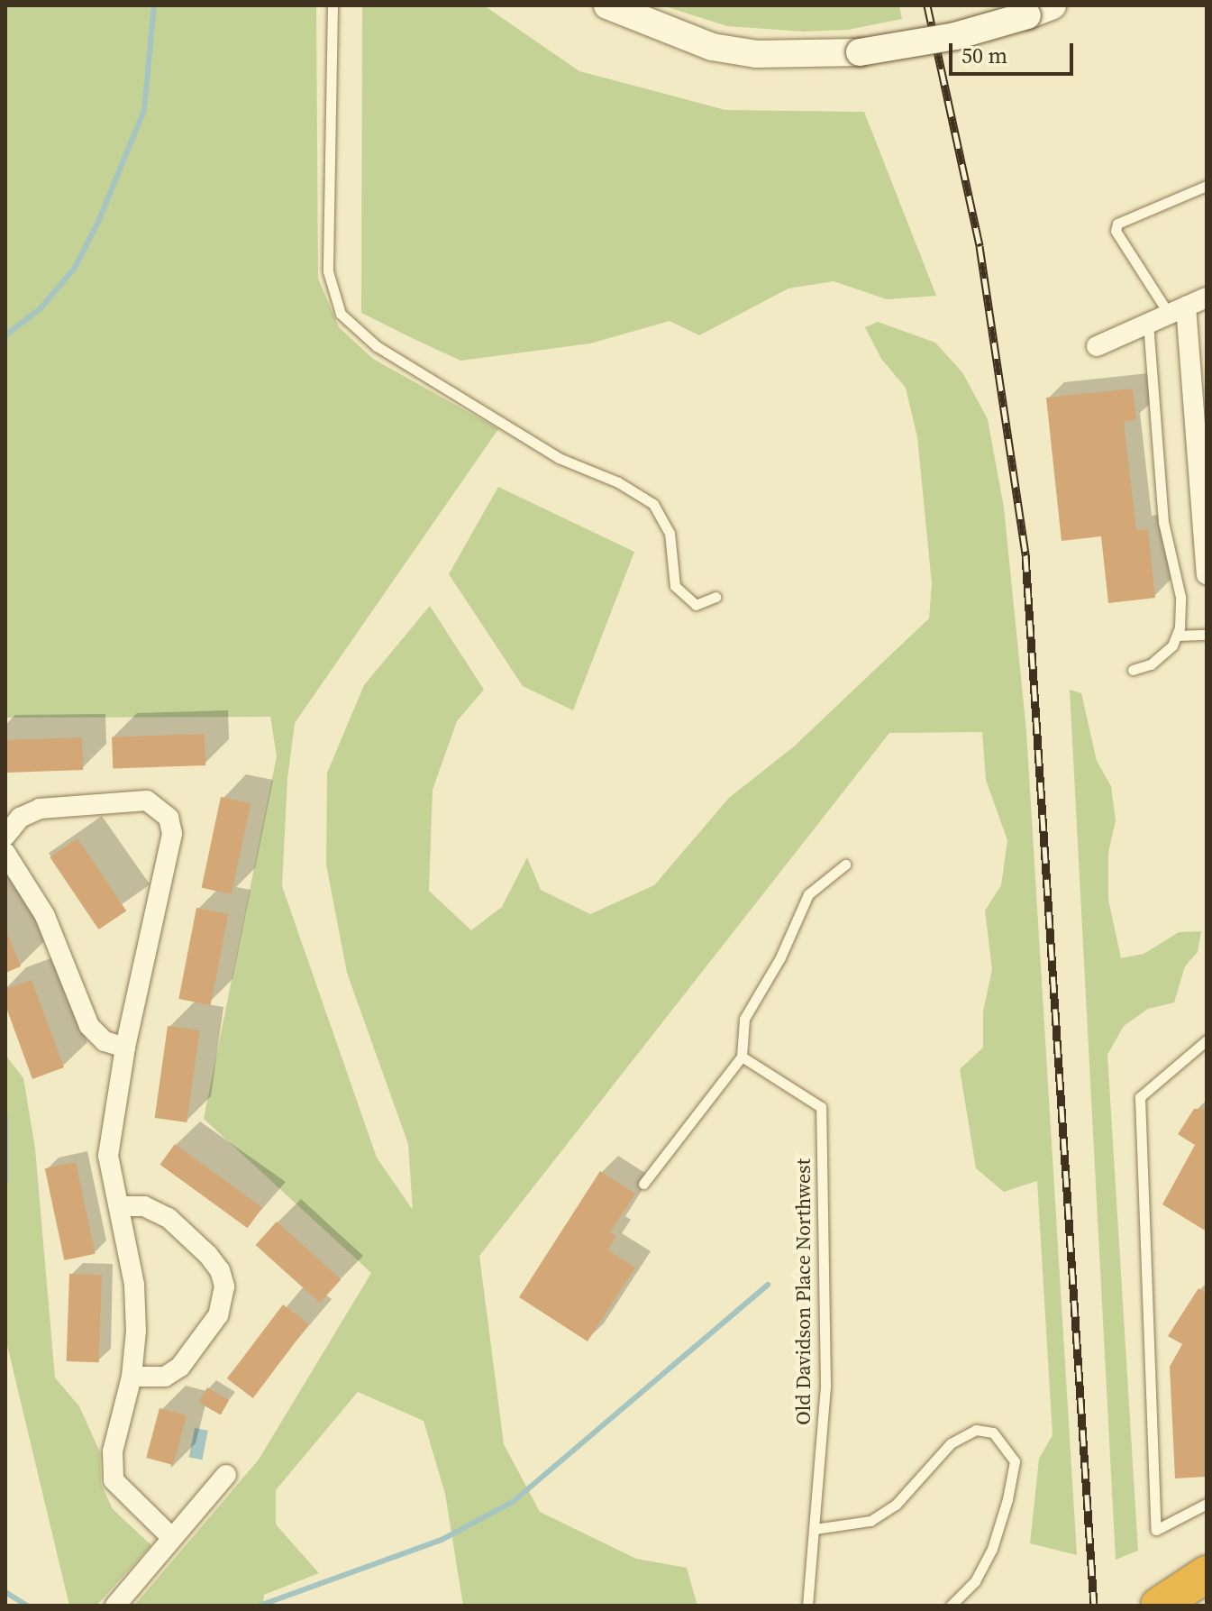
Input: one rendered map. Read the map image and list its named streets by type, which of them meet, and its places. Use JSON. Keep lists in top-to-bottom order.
{
  "streets": {
    "lane": ["Old Davidson Place Northwest"]
  },
  "scale_bar": "50 m"
}
